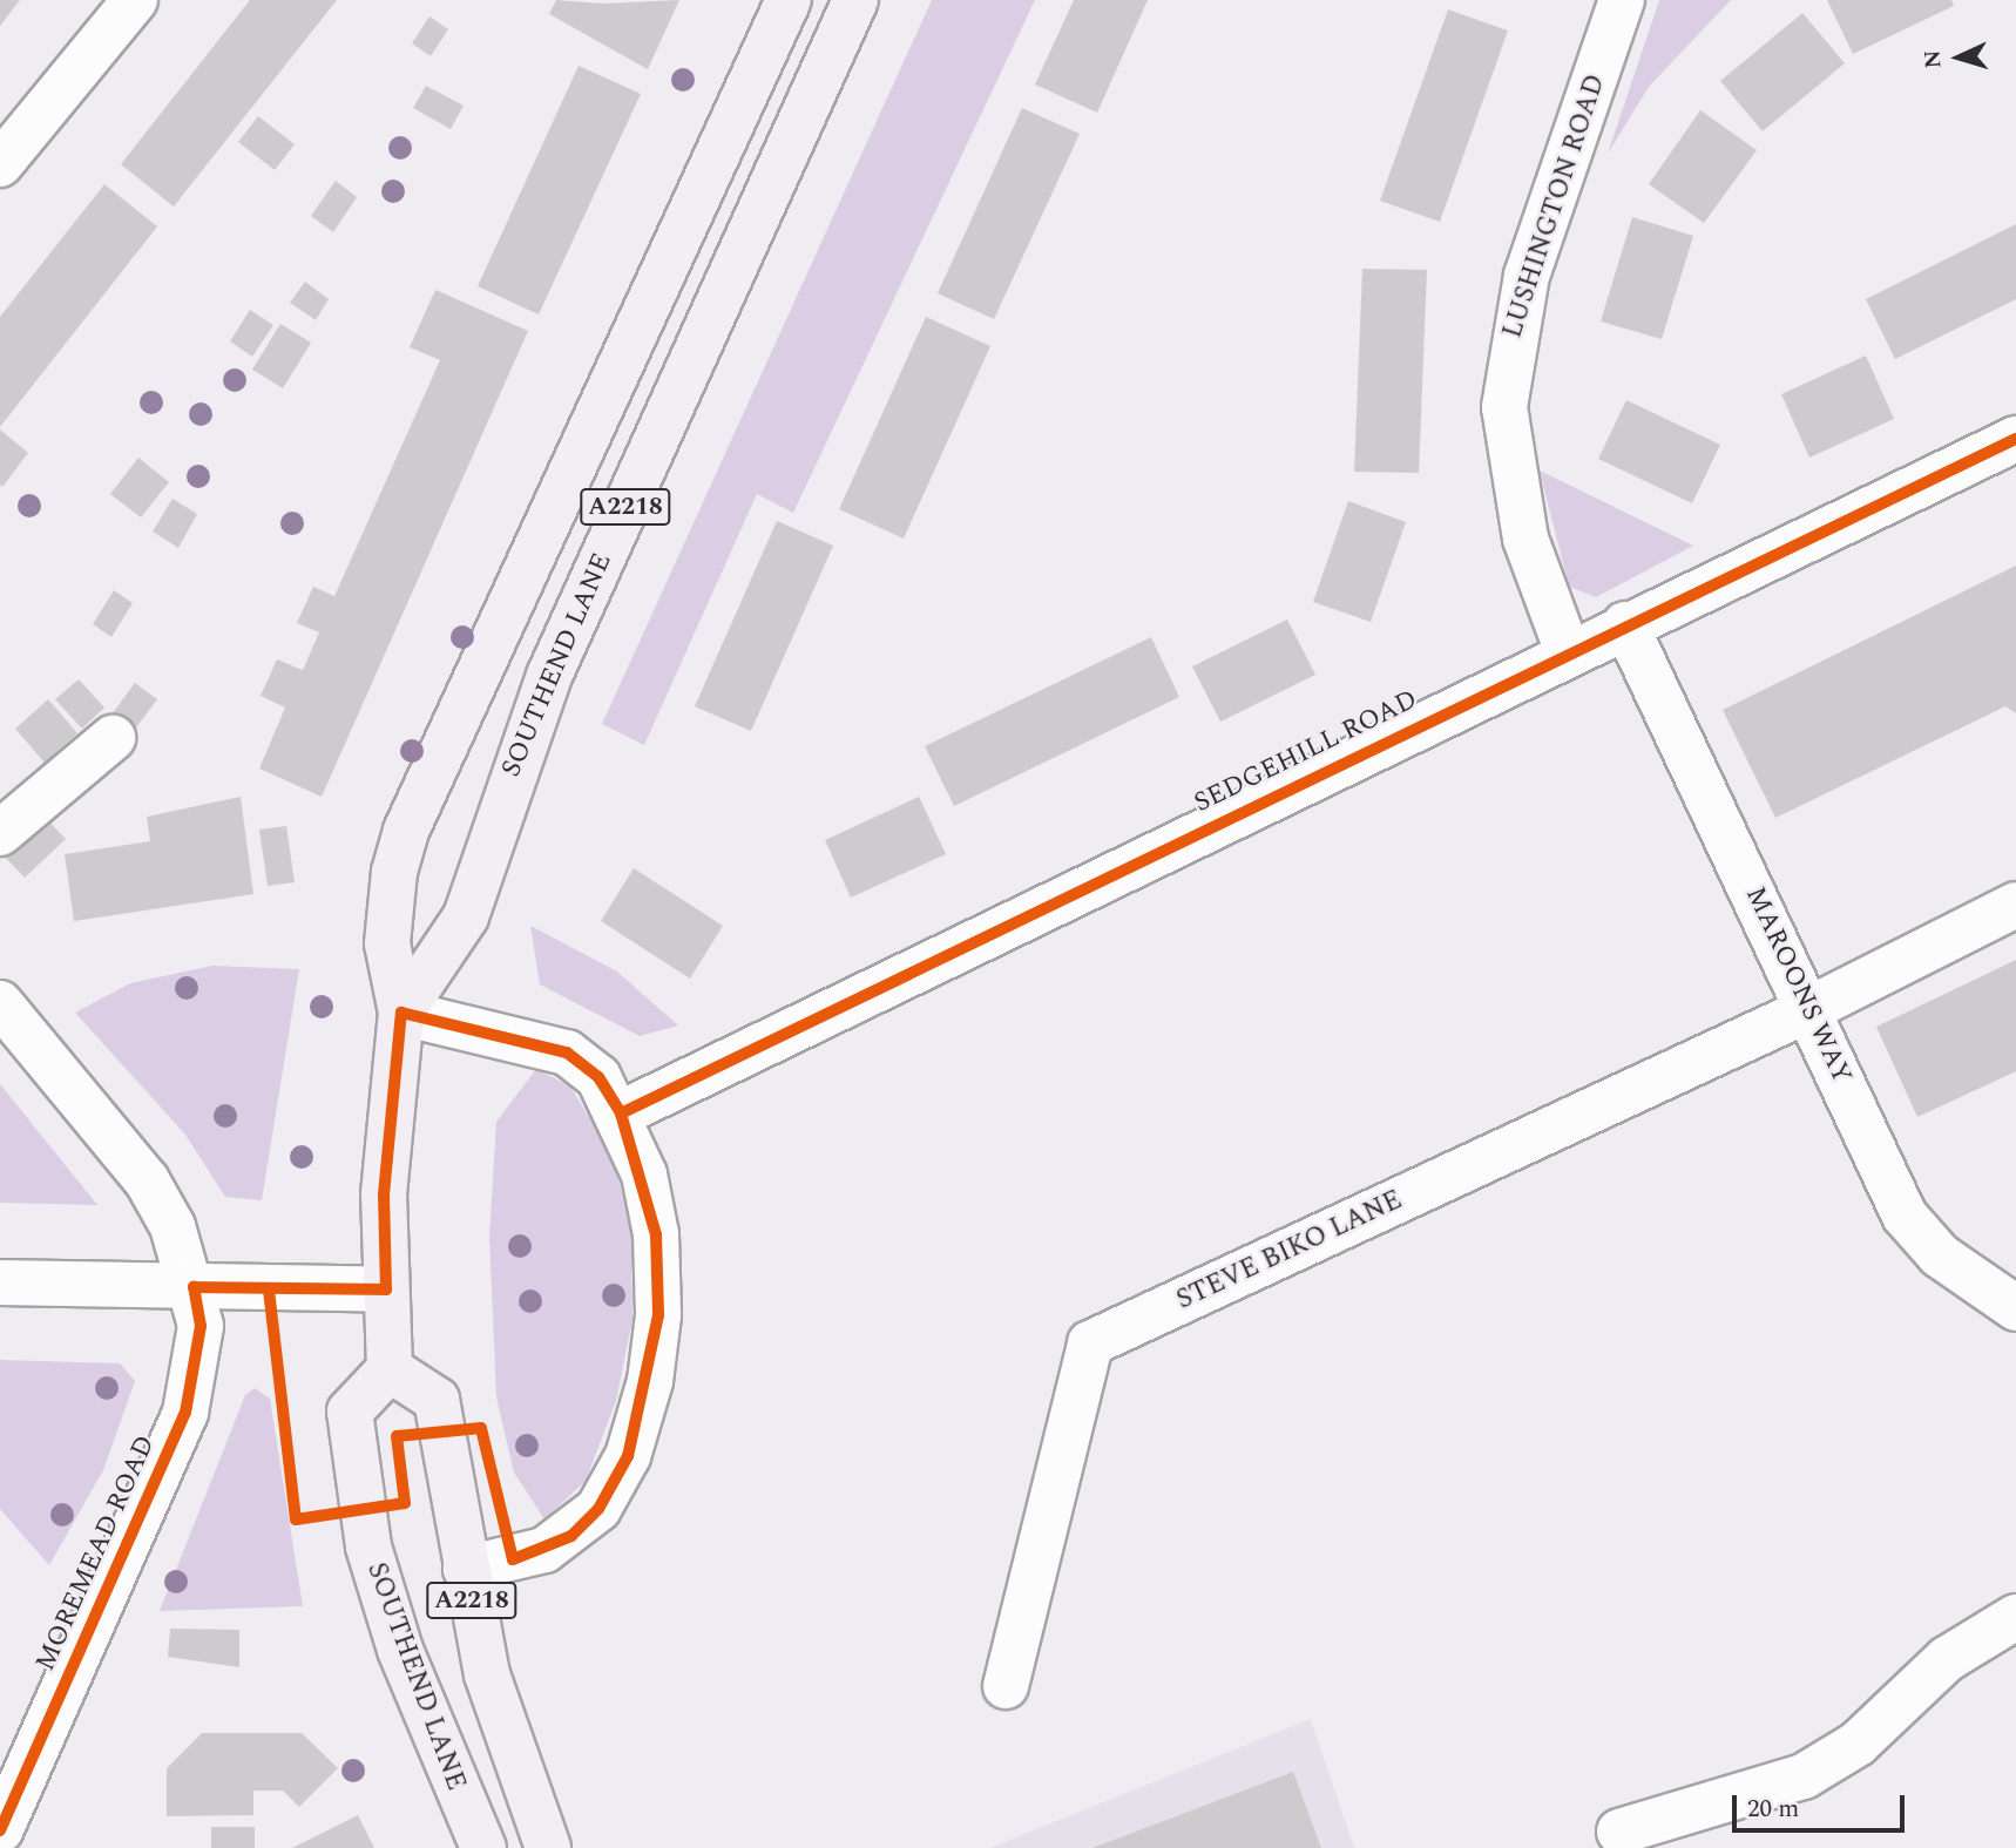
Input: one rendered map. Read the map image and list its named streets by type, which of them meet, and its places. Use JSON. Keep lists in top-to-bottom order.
{
  "streets": {
    "main road": ["A2218", "SOUTHEND LANE"],
    "street": [
      "LUSHINGTON ROAD",
      "SEDGEHILL ROAD",
      "MAROONS WAY",
      "STEVE BIKO LANE",
      "MOREMEAD ROAD"
    ]
  },
  "crossings": [
    ["LUSHINGTON ROAD", "SEDGEHILL ROAD"],
    ["A2218", "SOUTHEND LANE"],
    ["SEDGEHILL ROAD", "MAROONS WAY"],
    ["MAROONS WAY", "STEVE BIKO LANE"]
  ],
  "scale_bar": "20 m",
  "north": "left"
}
